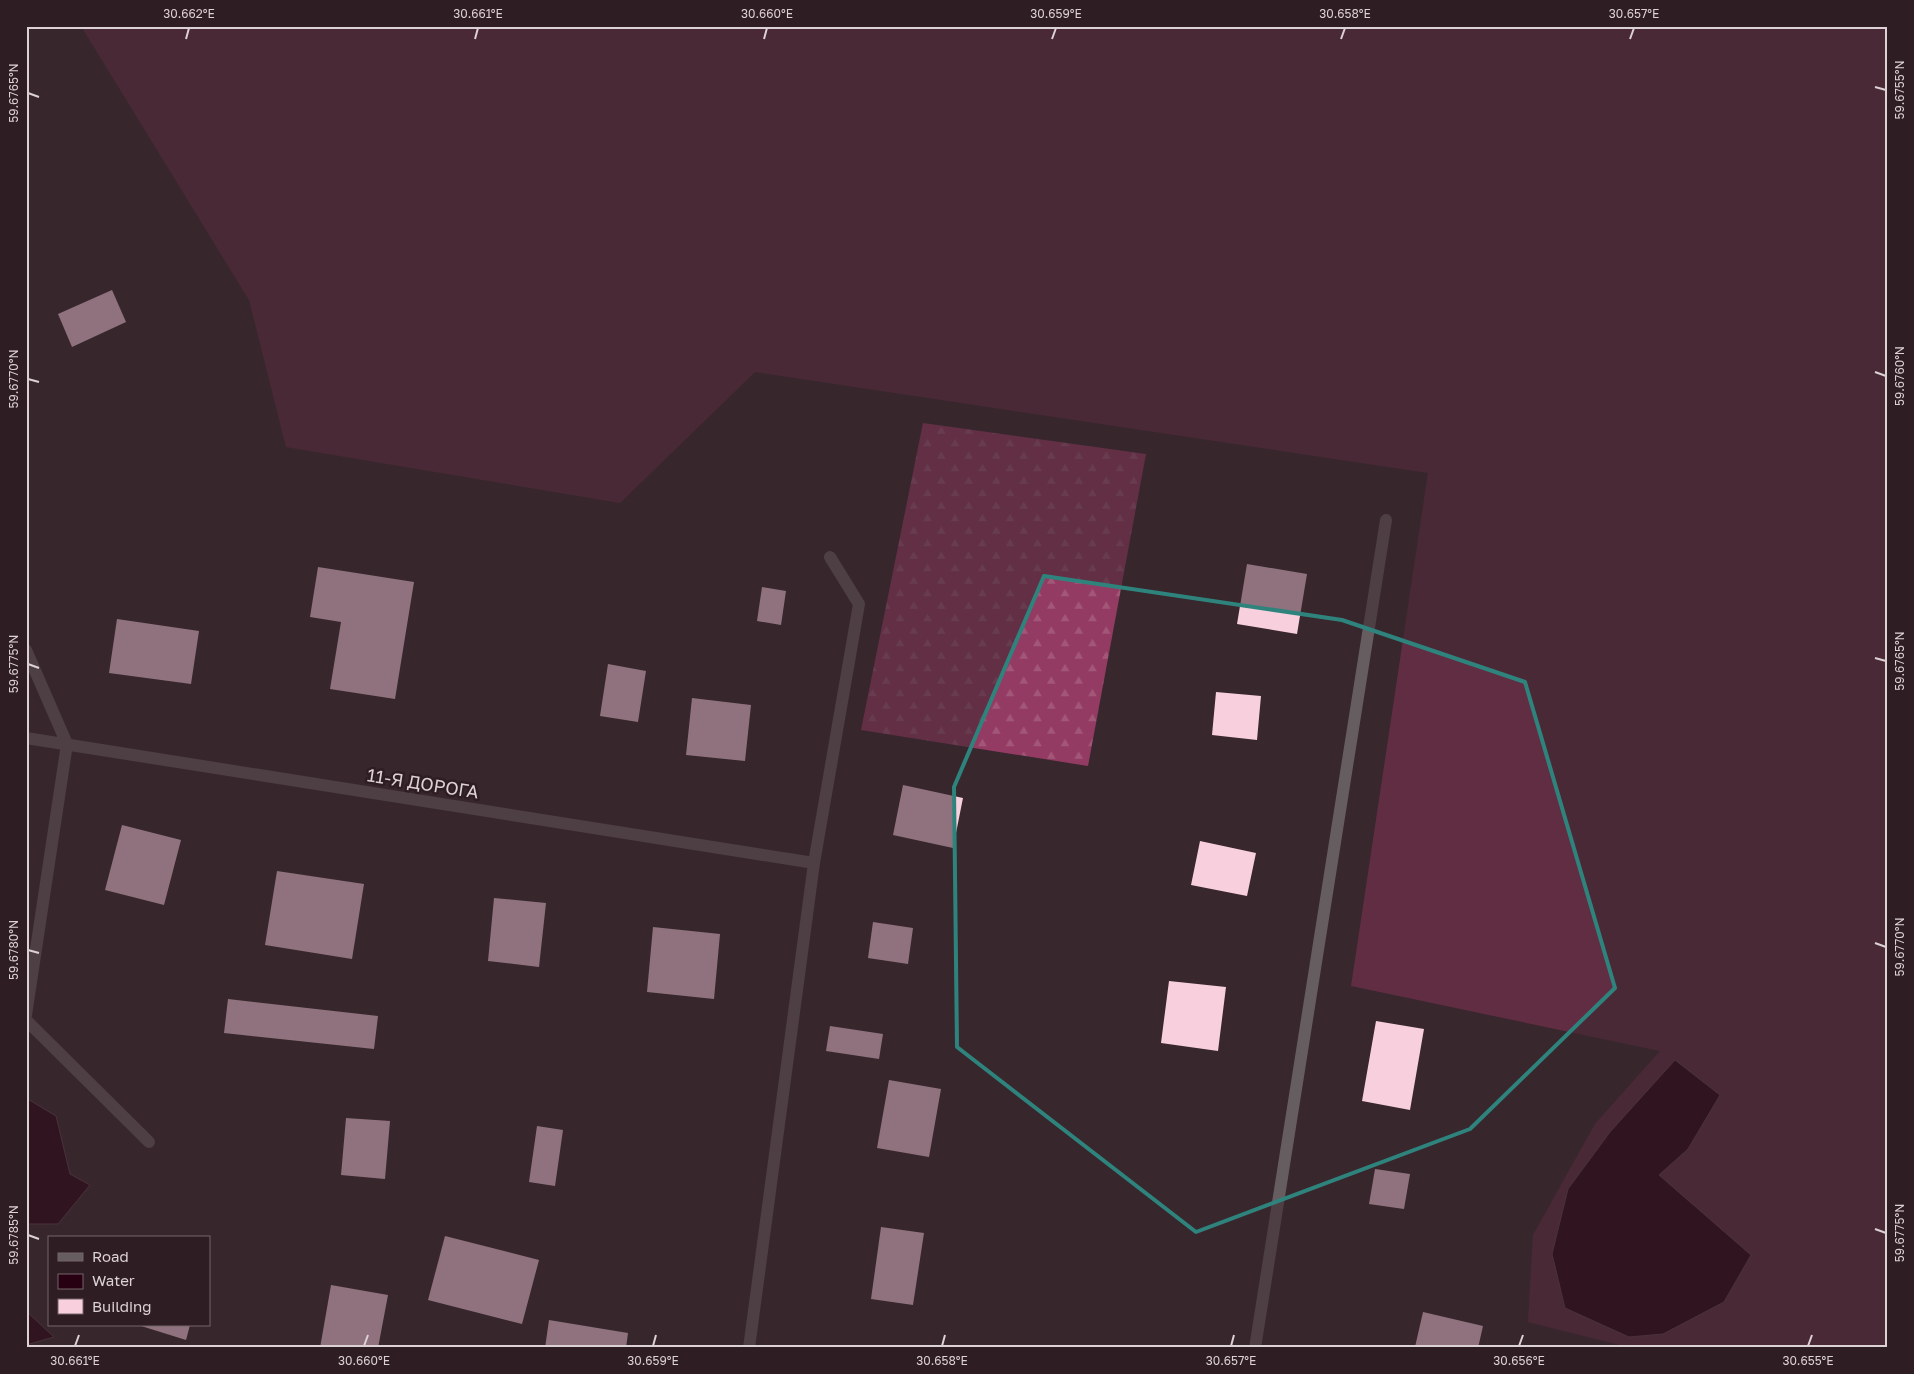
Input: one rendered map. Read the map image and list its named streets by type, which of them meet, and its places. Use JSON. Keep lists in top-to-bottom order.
{
  "streets": {
    "street": ["11-Я ДОРОГА"]
  },
  "legend": ["Road", "Water", "Building"],
  "coordinates": [
    "30.662°E",
    "30.661°E",
    "30.660°E",
    "30.659°E",
    "30.658°E",
    "30.657°E",
    "59.6755°N",
    "59.6765°N",
    "59.6760°N",
    "59.6770°N",
    "59.6775°N",
    "59.6780°N",
    "59.6785°N",
    "30.656°E",
    "30.655°E"
  ]
}
